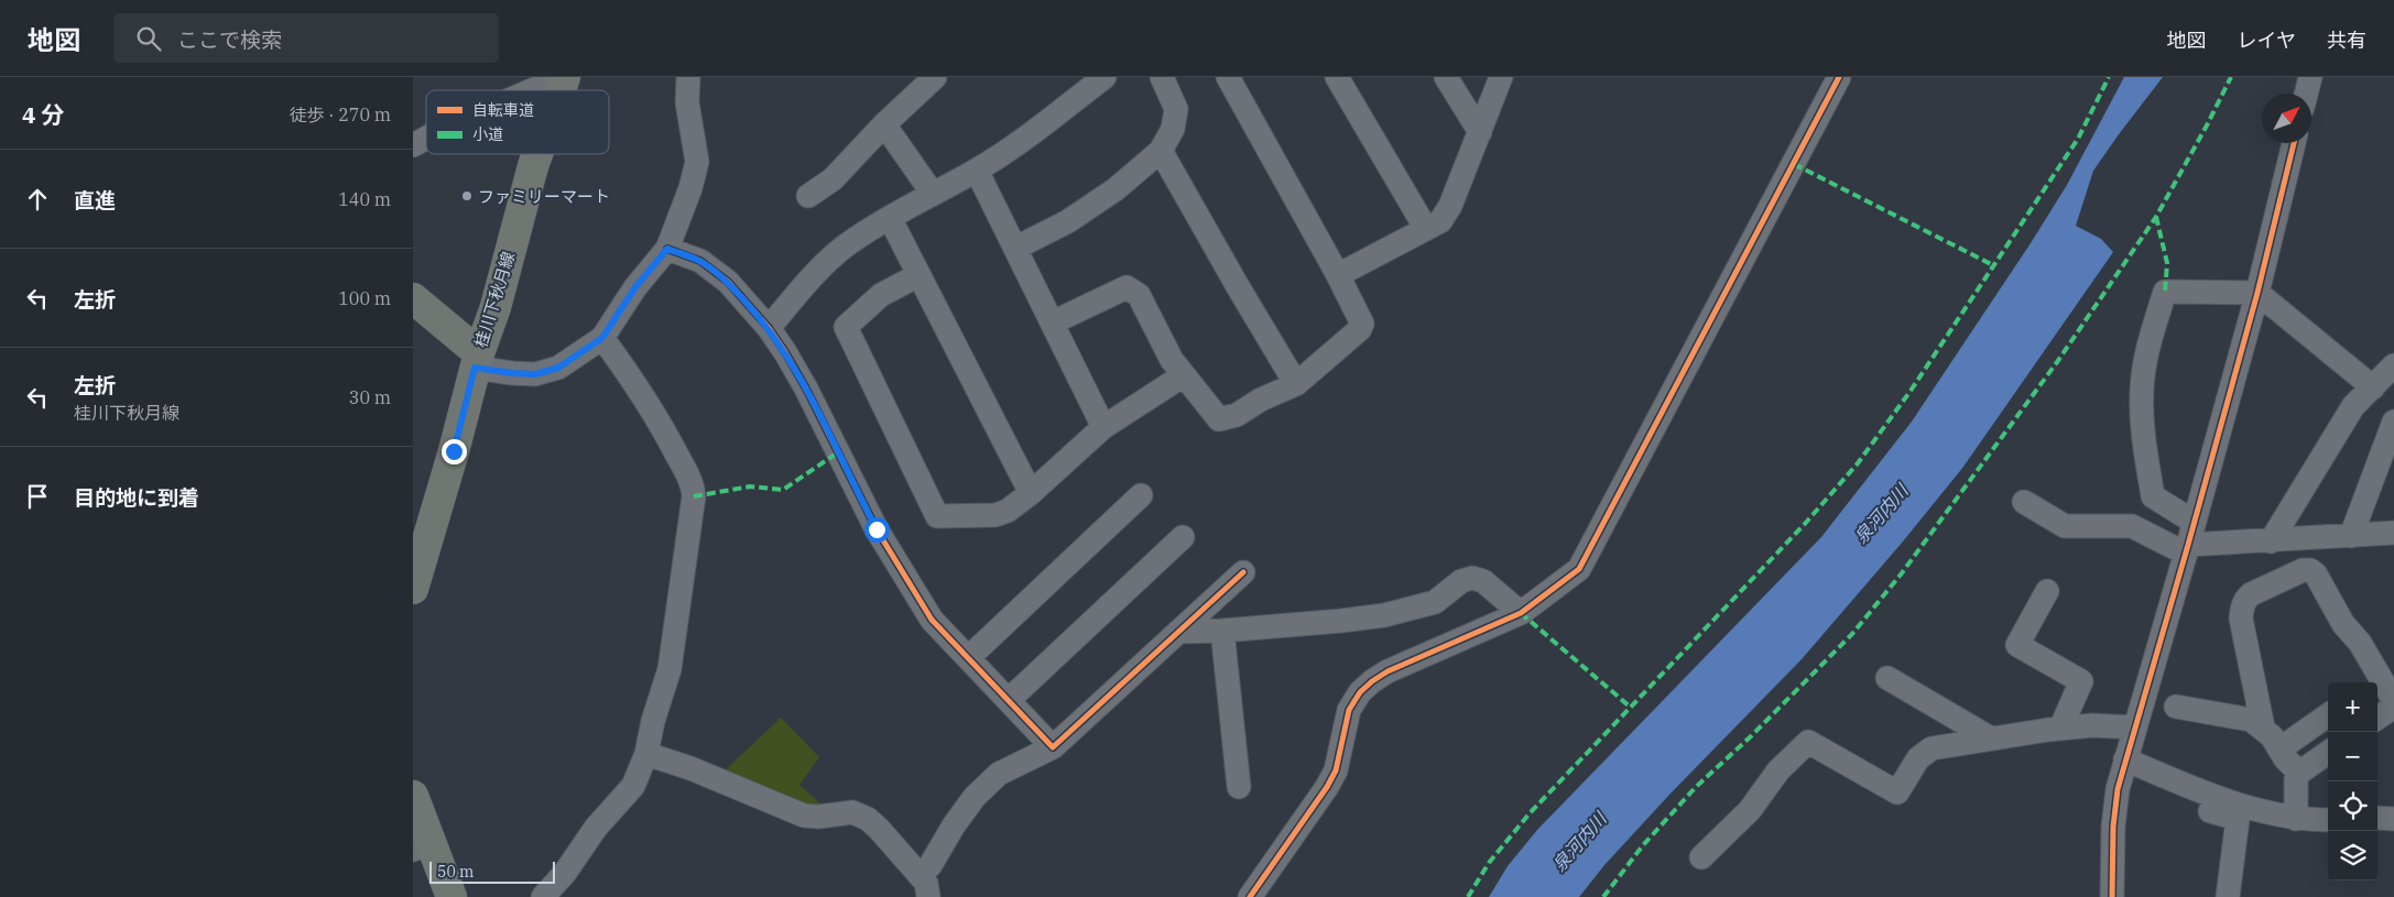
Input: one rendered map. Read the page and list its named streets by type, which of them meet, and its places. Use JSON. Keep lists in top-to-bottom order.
{
  "streets": {
    "main road": ["桂川下秋月線"]
  },
  "water": ["泉河内川"],
  "places": ["ファミリーマート"],
  "legend": ["自転車道", "小道"],
  "scale_bar": "50 m",
  "north": "top right",
  "page": {
    "header": "地図",
    "search": "ここで検索",
    "nav": ["地図", "レイヤ", "共有"],
    "heading": ["4 分", "徒歩 · 270 m"],
    "list": [
      ["直進", "140 m"],
      ["左折", "100 m"],
      ["左折", "桂川下秋月線", "30 m"],
      "目的地に到着"
    ],
    "map_buttons": ["+", "−"],
    "scale": "50 m"
  }
}
